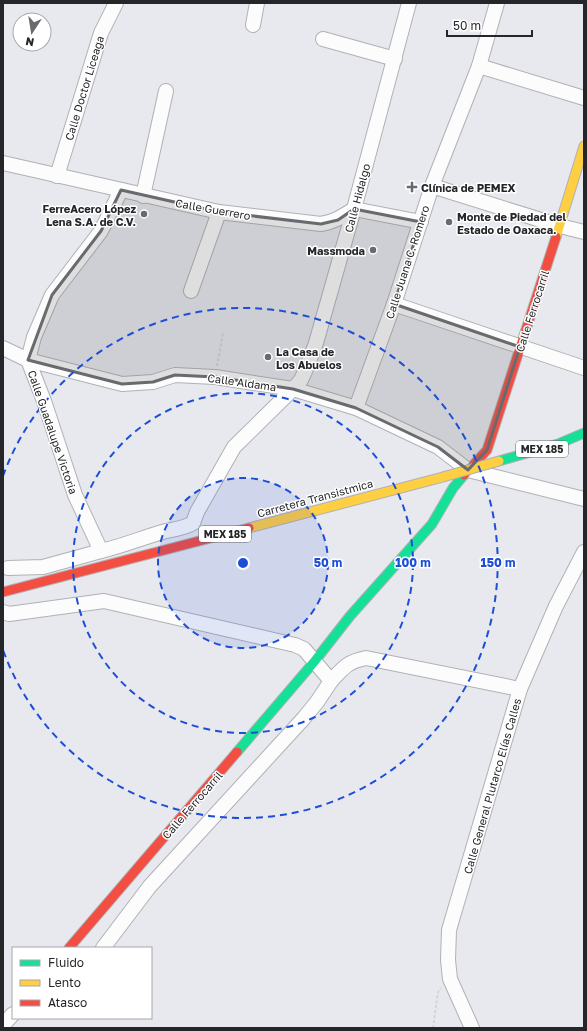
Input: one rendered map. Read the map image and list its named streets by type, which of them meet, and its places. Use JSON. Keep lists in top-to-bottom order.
{
  "streets": {
    "street": [
      "Calle Doctor Liceaga",
      "Calle Hidalgo",
      "Calle Guerrero",
      "Calle Juana C. Romero",
      "Calle Ferrocarril",
      "Calle Aldama",
      "Calle Guadalupe Victoria",
      "MEX 185",
      "Carretera Transistmica",
      "Calle General Plutarco Elías Calles"
    ]
  },
  "crossings": [
    ["Calle Doctor Liceaga", "Calle Guerrero"],
    ["Calle Hidalgo", "Calle Guerrero"],
    ["Calle Hidalgo", "Calle Aldama"],
    ["Calle Hidalgo", "Calle Guadalupe Victoria"],
    ["Calle Guerrero", "Calle Guadalupe Victoria"],
    ["Calle Juana C. Romero", "Calle Aldama"],
    ["Calle Ferrocarril", "Calle Aldama"],
    ["Calle Aldama", "Calle Guadalupe Victoria"]
  ],
  "places": {
    "health": ["Clínica de PEMEX"],
    "other": [
      "FerreAcero López Lena S.A. de C.V.",
      "Monte de Piedad del Estado de Oaxaca.",
      "Massmoda",
      "La Casa de Los Abuelos"
    ]
  },
  "legend": ["Fluido", "Lento", "Atasco"],
  "scale_bar": "50 m",
  "north": "bottom",
  "rings": ["50 m", "100 m", "150 m"]
}
